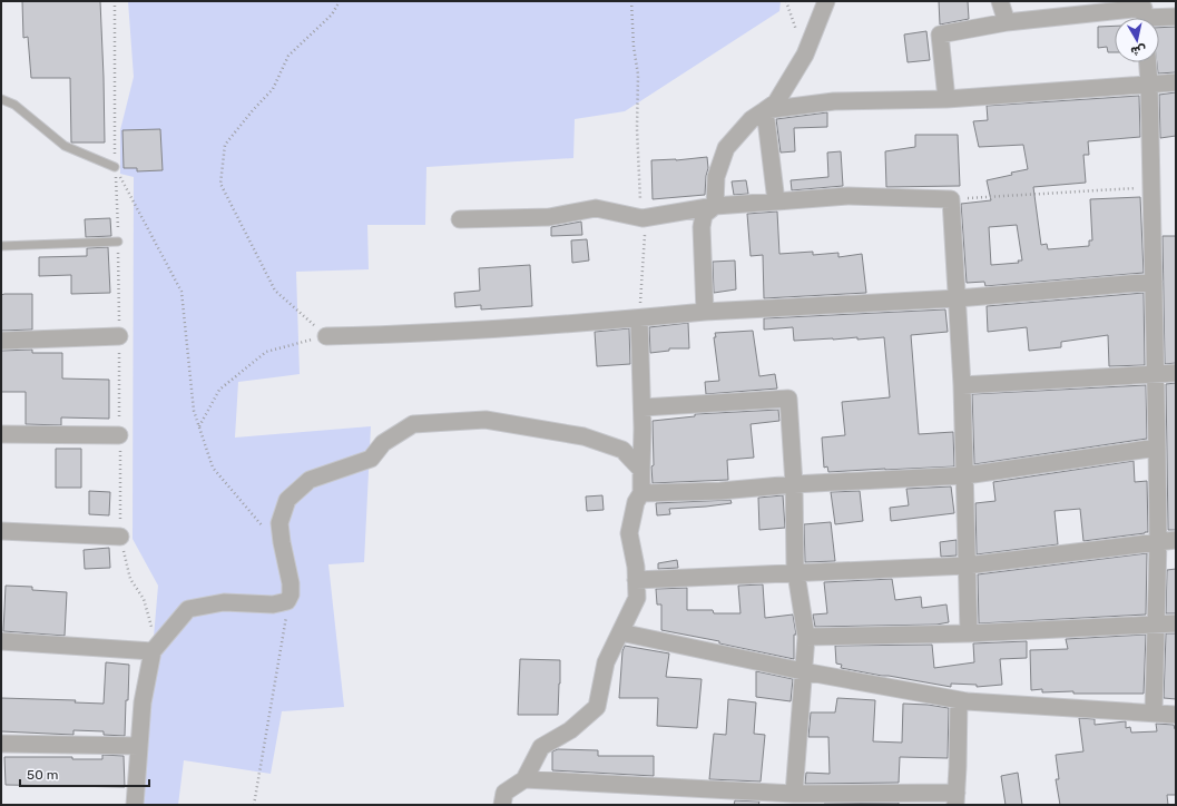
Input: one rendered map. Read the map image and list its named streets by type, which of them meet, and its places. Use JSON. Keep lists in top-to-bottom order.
{
  "scale_bar": "50 m",
  "north": "bottom"
}
